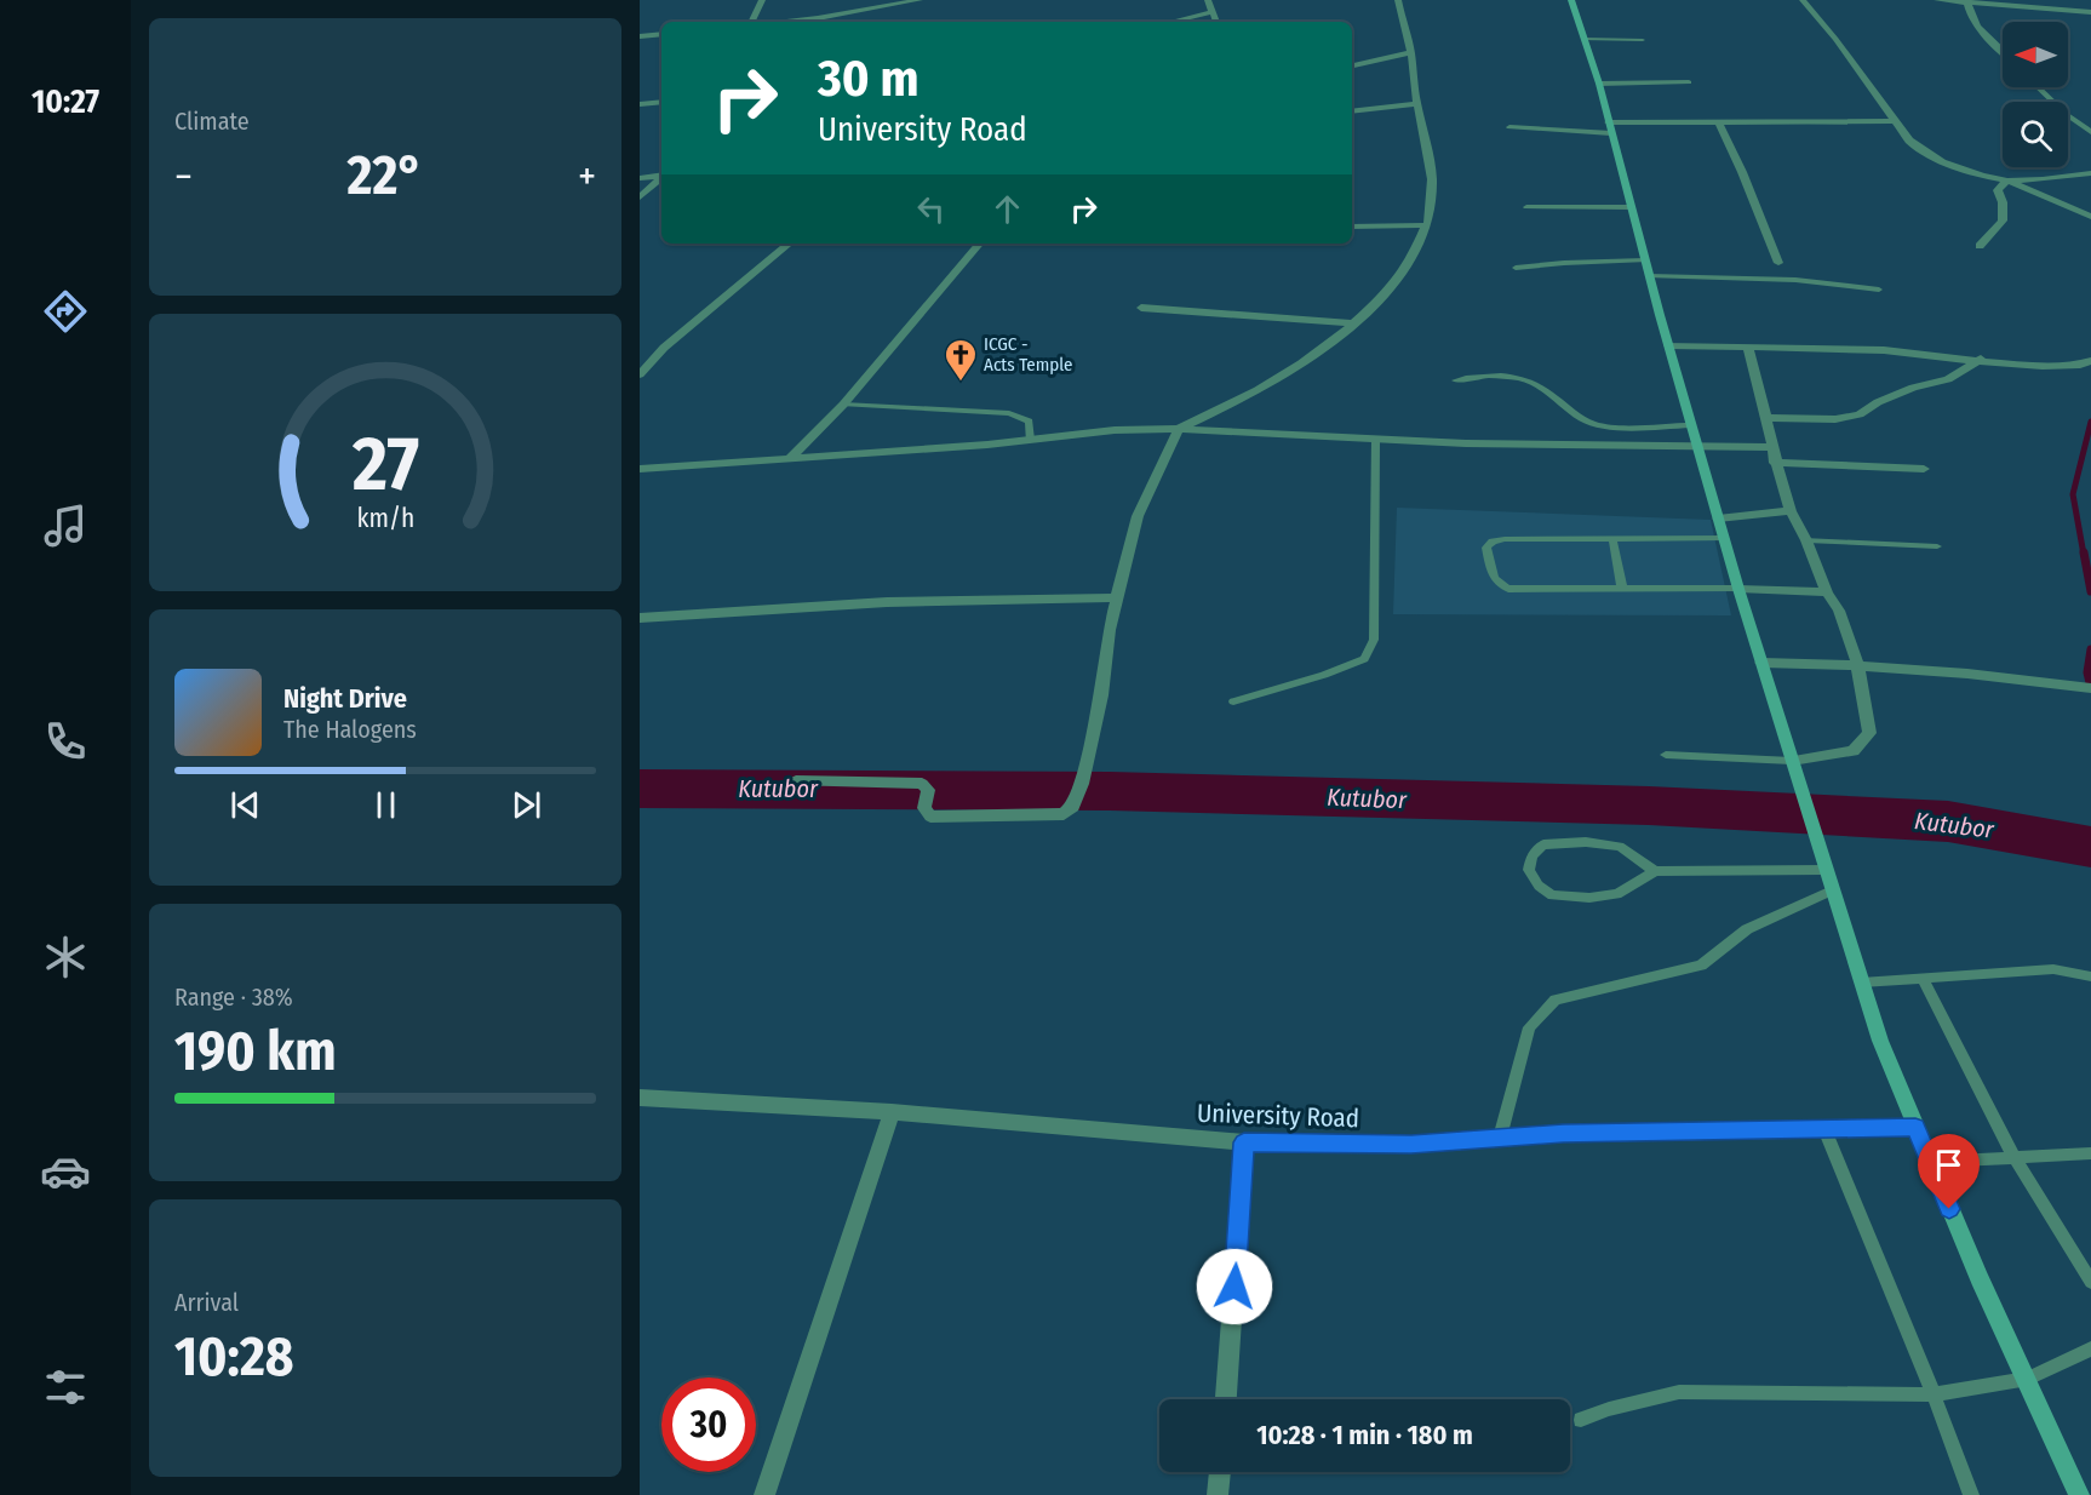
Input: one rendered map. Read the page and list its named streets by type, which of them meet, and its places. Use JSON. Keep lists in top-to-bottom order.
{
  "streets": {
    "street": ["University Road"]
  },
  "water": ["Kutubor"],
  "places": {
    "church": ["ICGC - Acts Temple"]
  },
  "north": "left",
  "page": {
    "tabs": "10:27",
    "tile": [
      "Climate",
      ["Range · 38%", "190 km"],
      ["Arrival", "10:28"]
    ],
    "turn": ["30 m", "University Road"],
    "heat": ["−", "22°", "+"],
    "song": ["Night Drive", "The Halogens"],
    "limit": "30",
    "trip": "10:28 · 1 min · 180 m",
    "gauge": ["27", "km/h"]
  }
}
